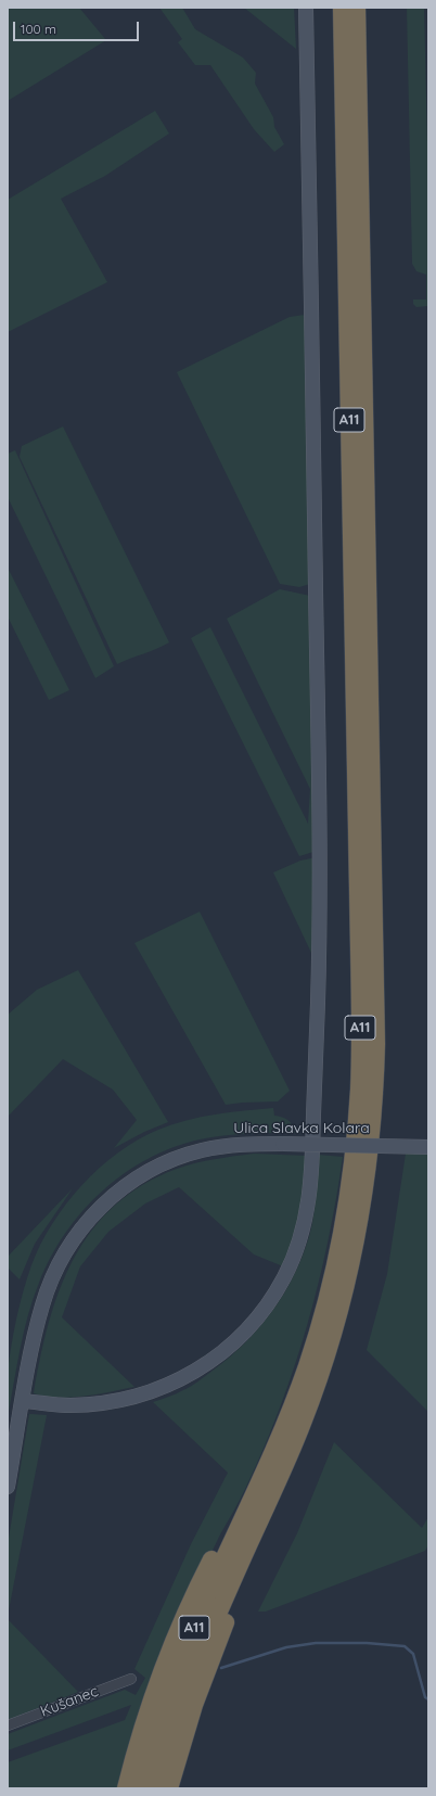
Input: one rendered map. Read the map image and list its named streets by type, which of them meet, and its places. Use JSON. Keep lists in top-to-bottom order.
{
  "streets": {
    "highway": ["A11"],
    "street": ["Ulica Slavka Kolara", "Kušanec"]
  },
  "scale_bar": "100 m"
}
